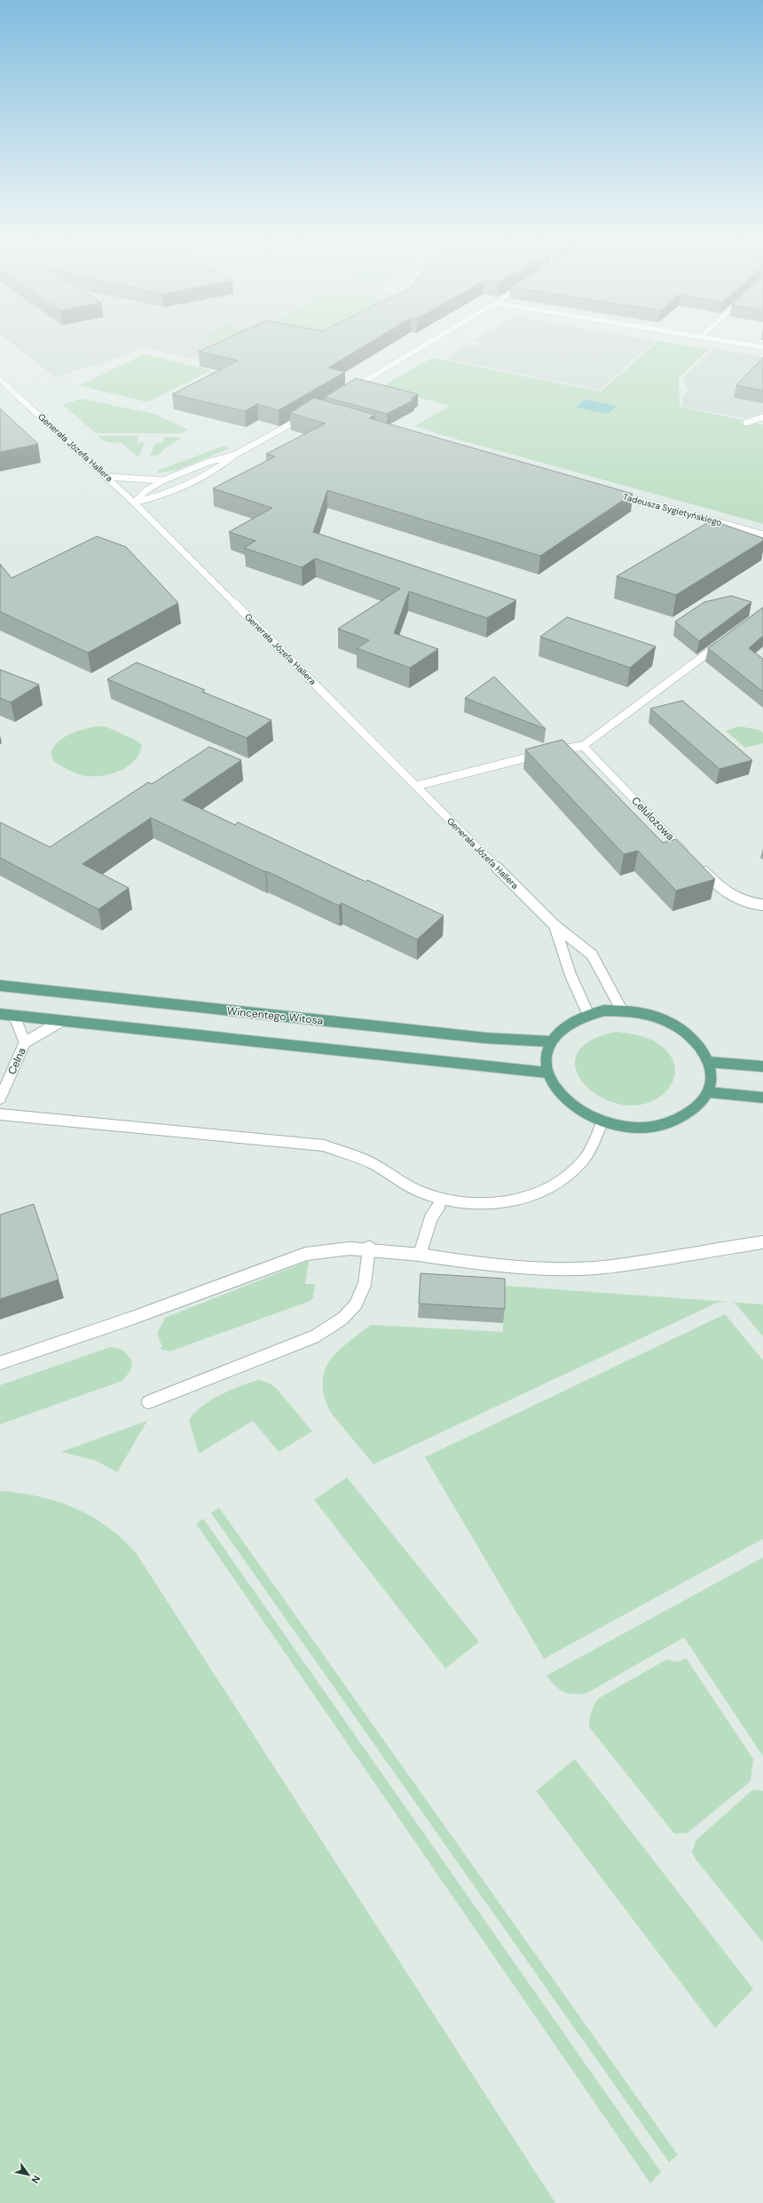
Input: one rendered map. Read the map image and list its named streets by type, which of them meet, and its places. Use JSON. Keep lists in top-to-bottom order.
{
  "streets": {
    "main road": ["Wincentego Witosa"],
    "street": [
      "Generała Józefa Hallera",
      "Tadeusza Sygietyńskiego",
      "Celulozowa",
      "Celna"
    ]
  },
  "north": "bottom right"
}
